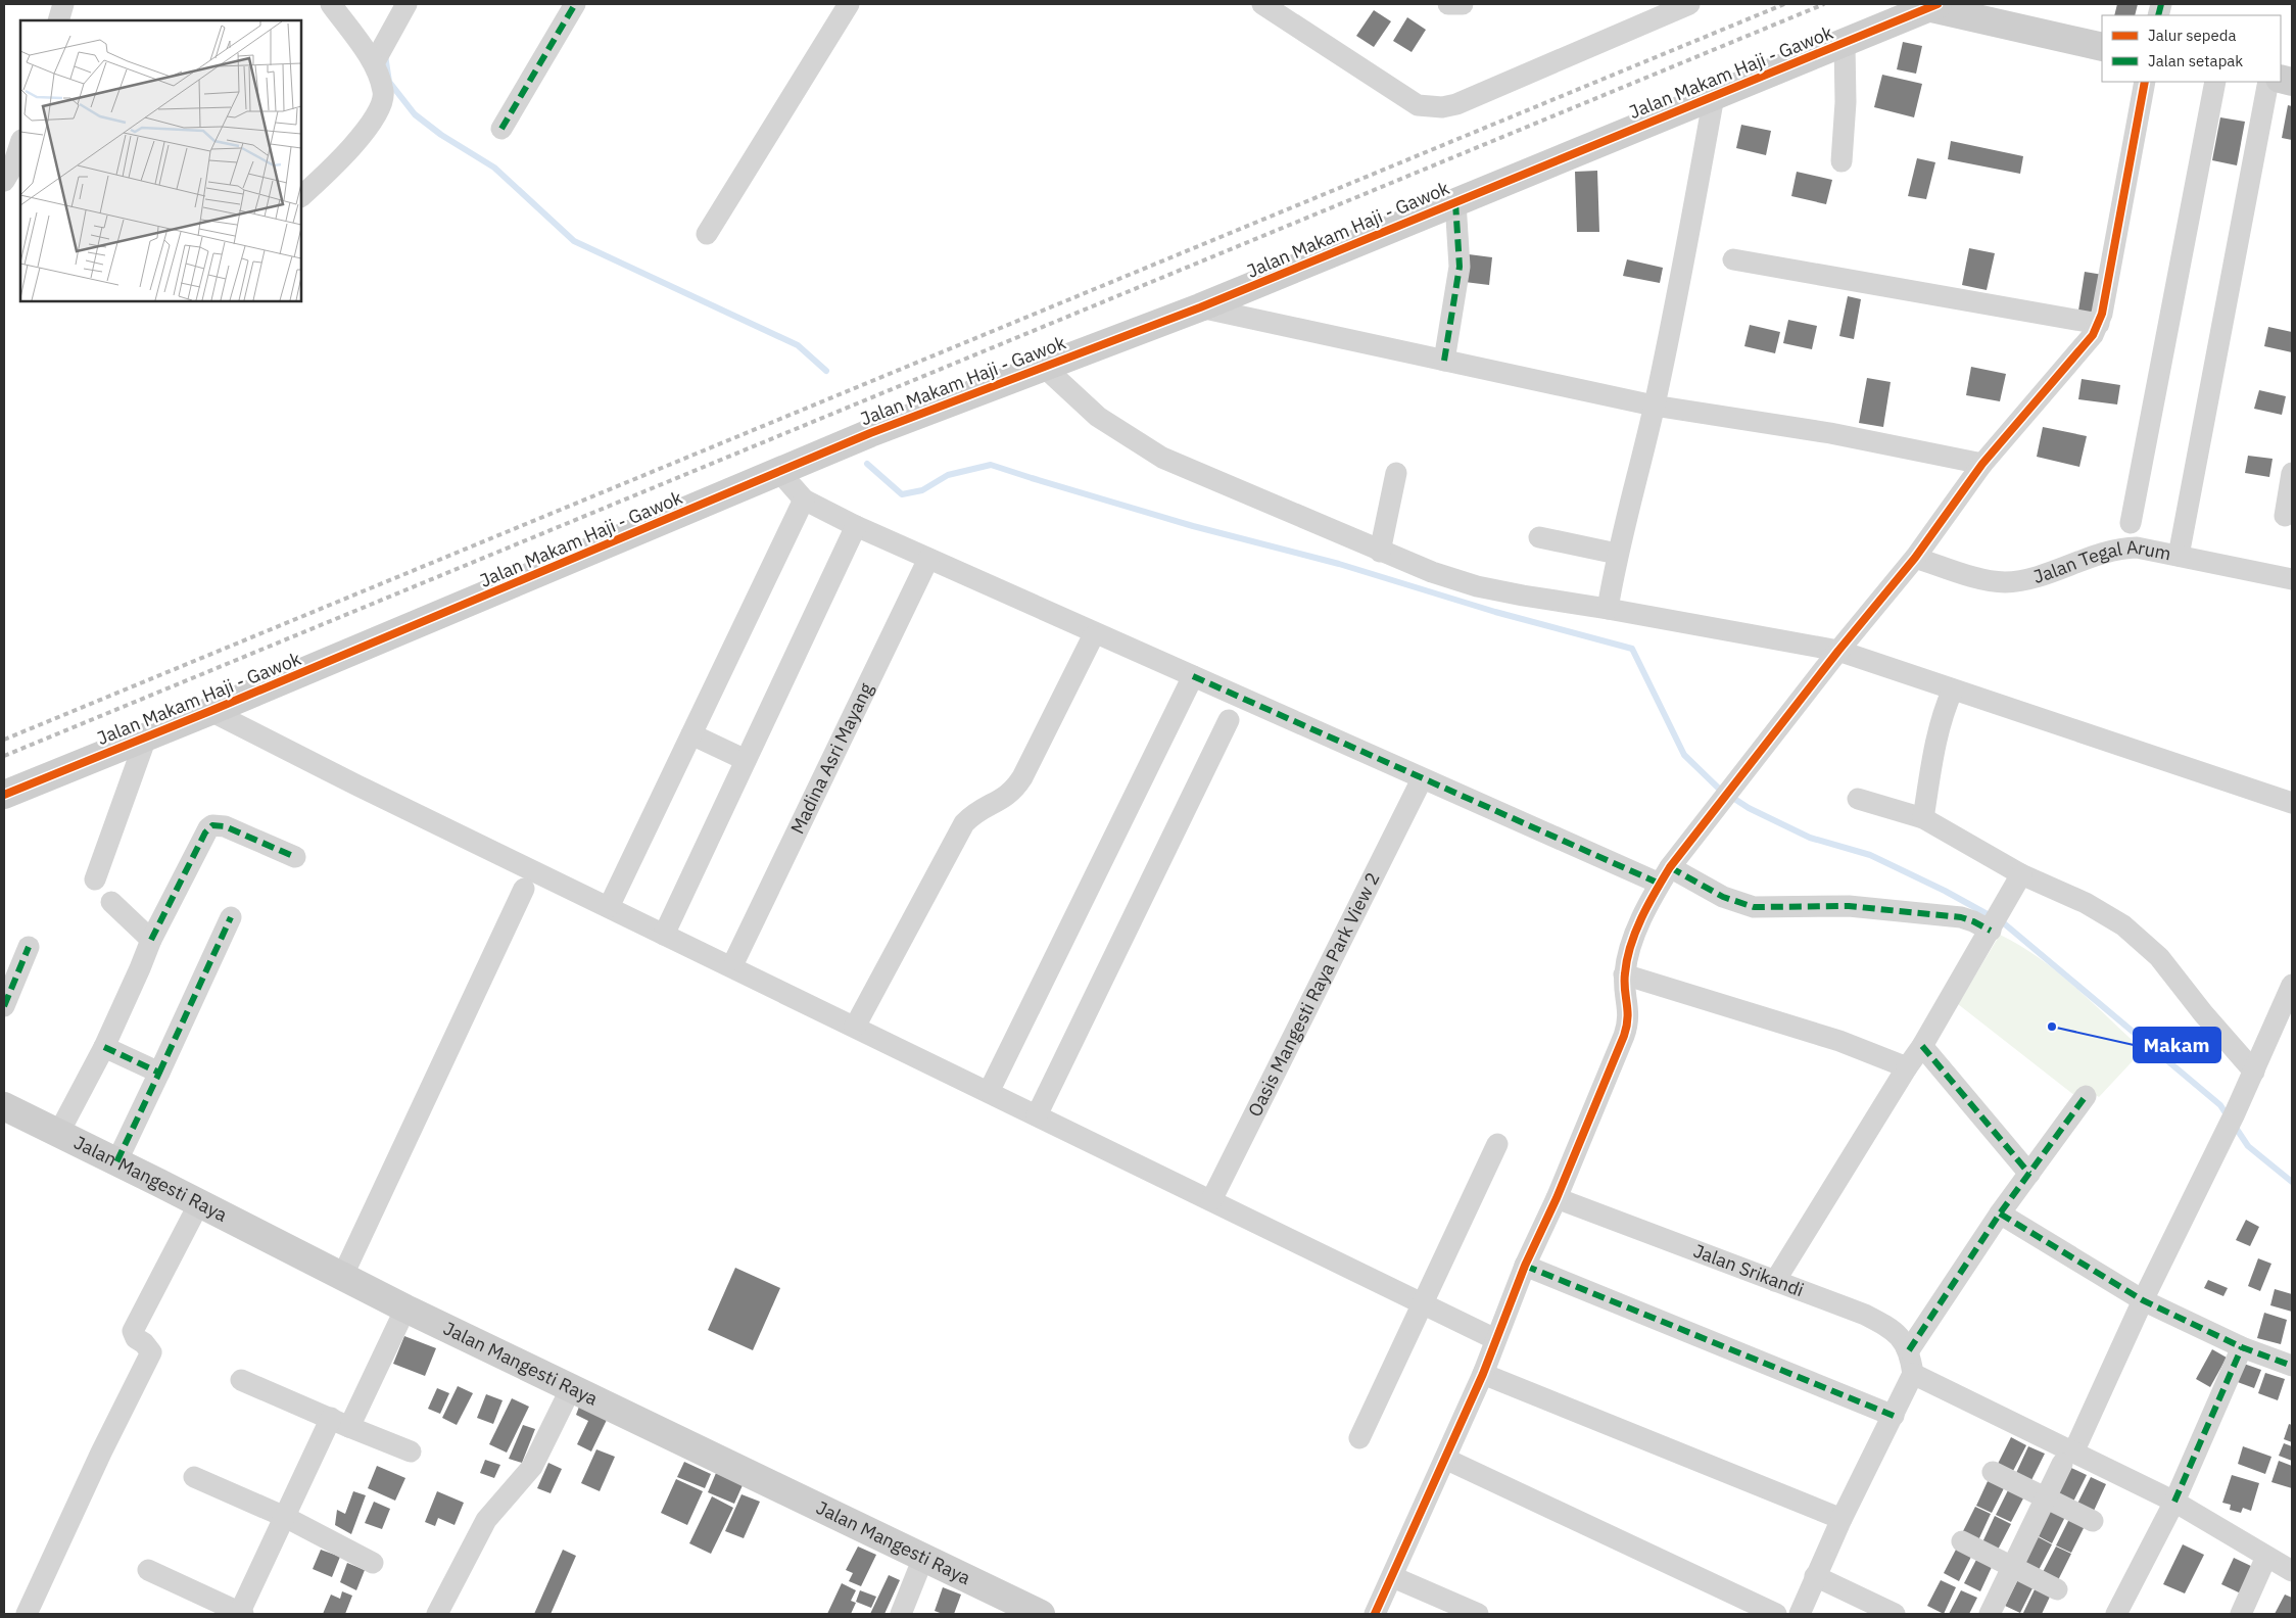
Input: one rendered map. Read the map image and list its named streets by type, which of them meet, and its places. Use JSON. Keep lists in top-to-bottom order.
{
  "streets": {
    "street": [
      "Jalan Makam Haji - Gawok",
      "Jalan Tegal Arum",
      "Madina Asri Mayang",
      "Oasis Mangesti Raya Park View 2",
      "Jalan Mangesti Raya",
      "Jalan Srikandi"
    ]
  },
  "places": ["Makam"],
  "legend": ["Jalur sepeda", "Jalan setapak"]
}
